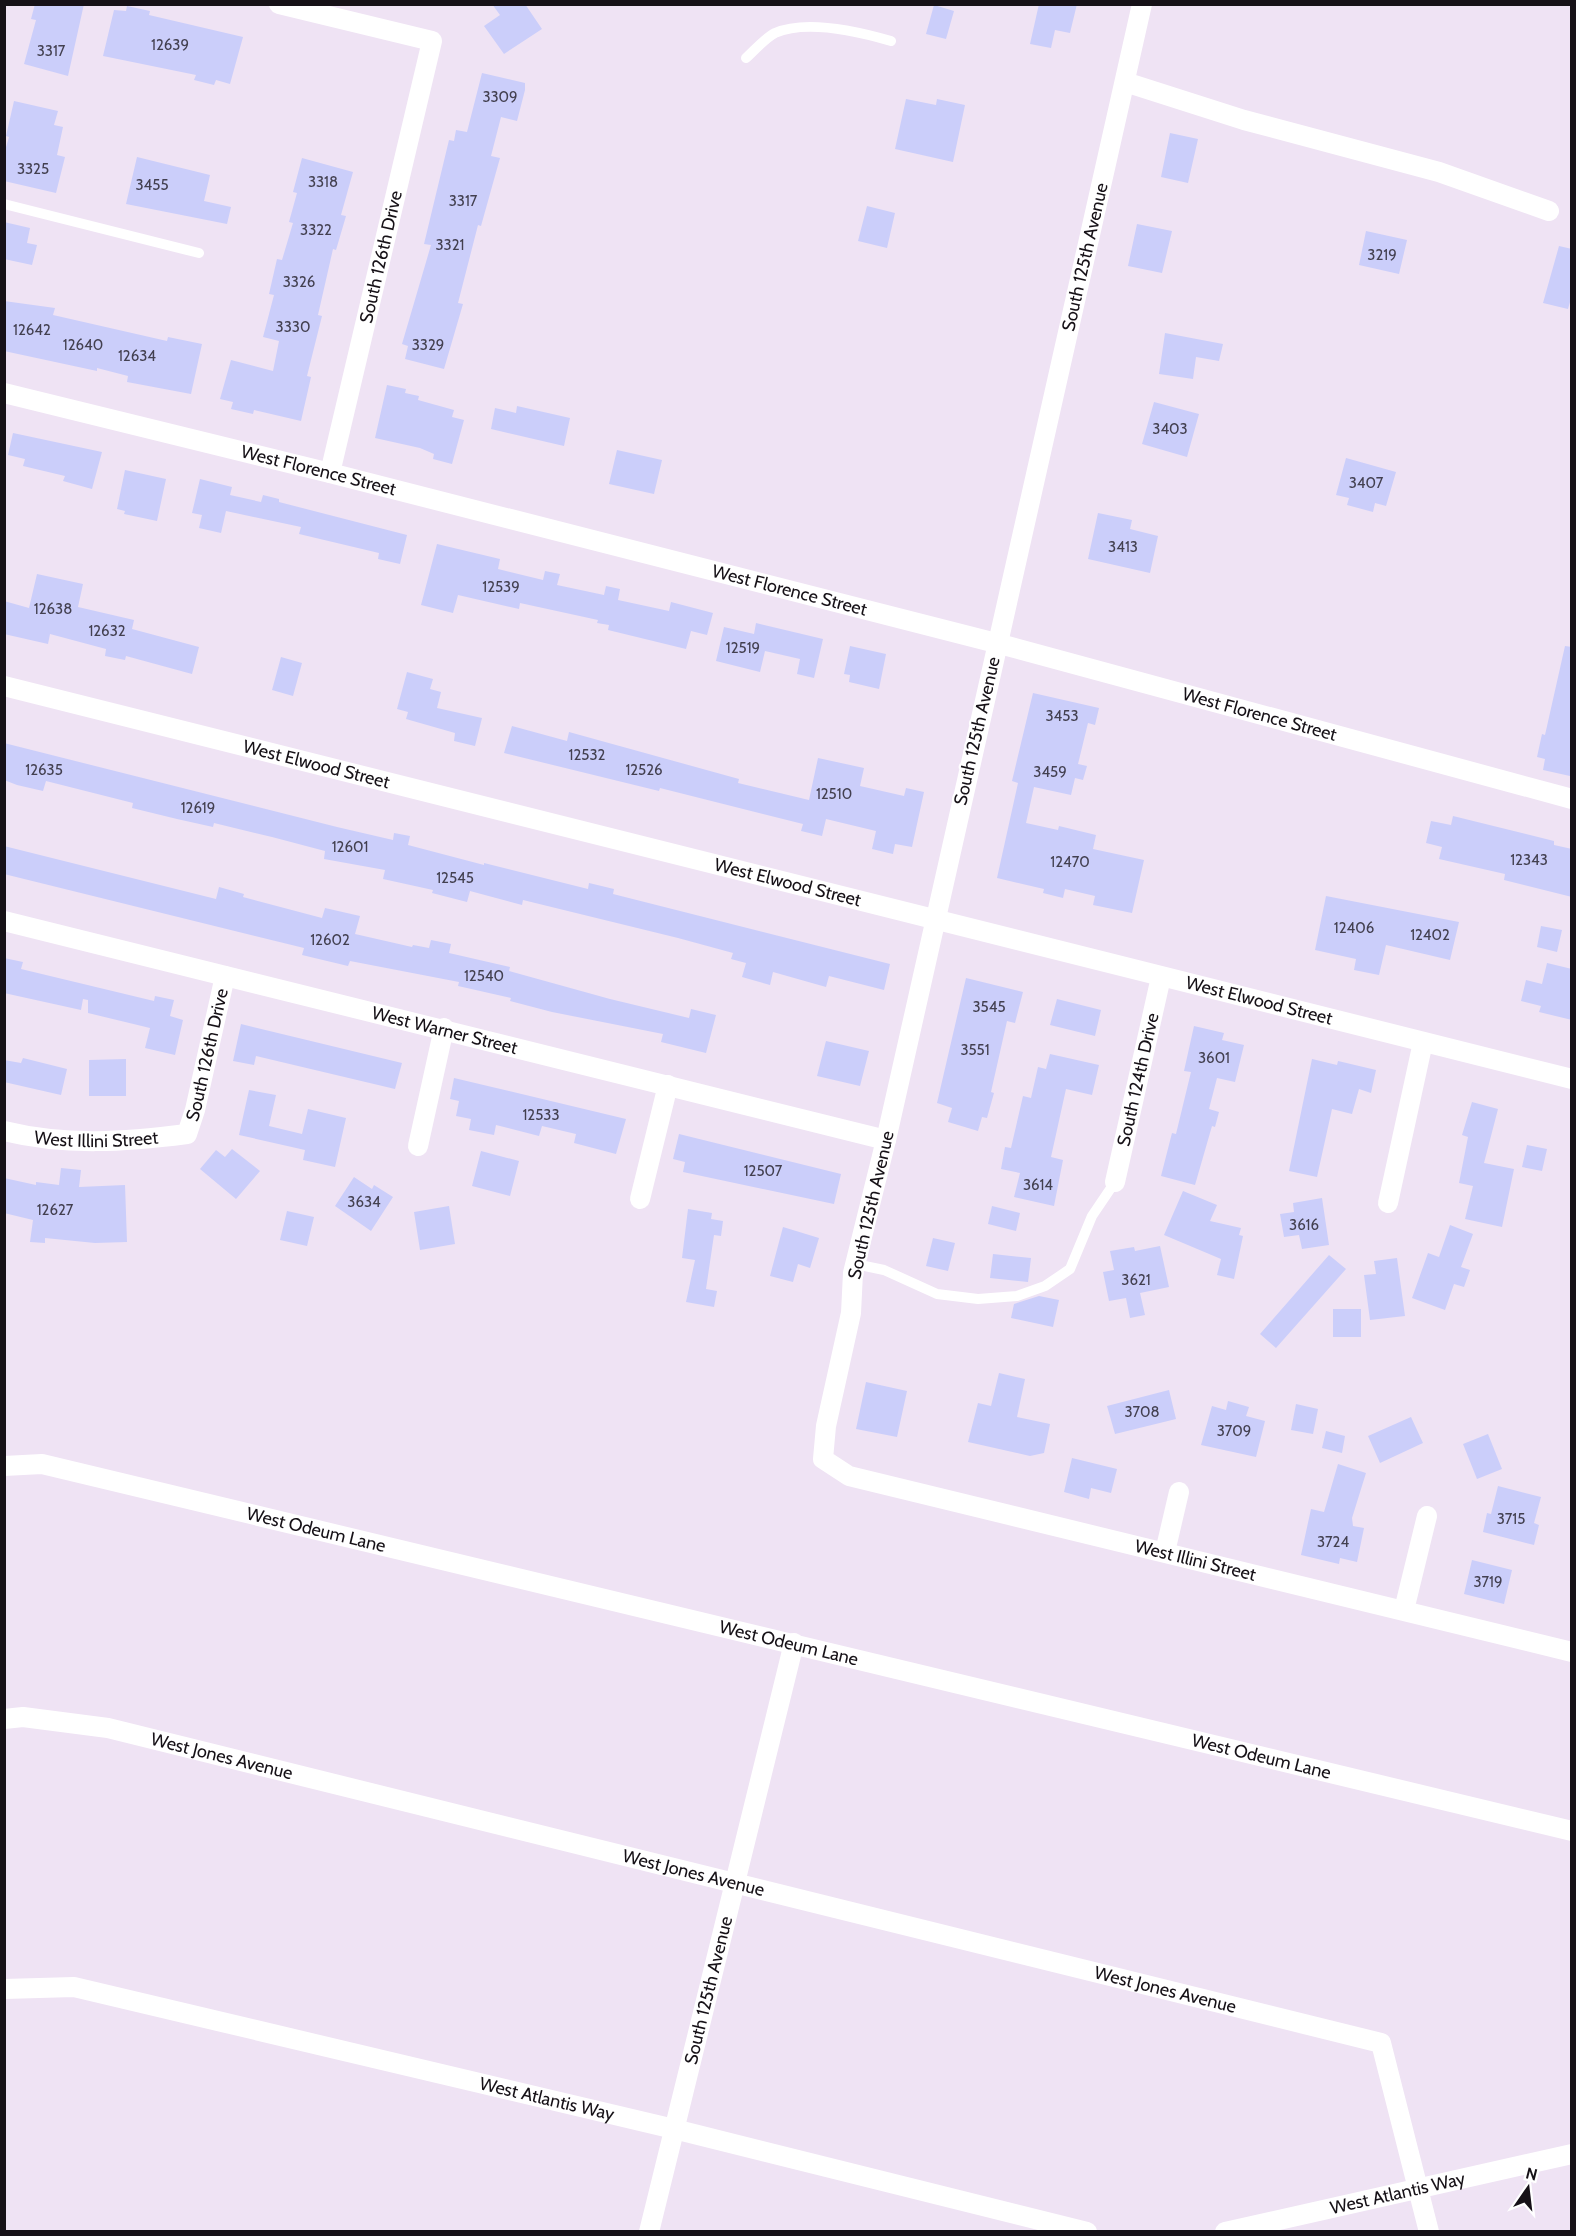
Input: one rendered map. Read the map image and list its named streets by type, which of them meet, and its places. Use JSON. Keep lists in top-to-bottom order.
{
  "streets": {
    "street": [
      "South 126th Drive",
      "South 125th Avenue",
      "West Florence Street",
      "West Elwood Street",
      "West Warner Street",
      "South 124th Drive",
      "West Illini Street",
      "West Odeum Lane",
      "West Jones Avenue",
      "West Atlantis Way"
    ]
  },
  "crossings": [
    ["South 126th Drive", "West Florence Street"],
    ["South 126th Drive", "West Warner Street"],
    ["South 126th Drive", "West Illini Street"],
    ["South 125th Avenue", "West Florence Street"],
    ["South 125th Avenue", "West Elwood Street"],
    ["South 125th Avenue", "West Warner Street"],
    ["South 125th Avenue", "West Illini Street"],
    ["South 125th Avenue", "West Odeum Lane"],
    ["South 125th Avenue", "West Jones Avenue"],
    ["South 125th Avenue", "West Atlantis Way"],
    ["West Elwood Street", "South 124th Drive"],
    ["West Jones Avenue", "West Atlantis Way"]
  ],
  "house_numbers": [
    "12639",
    "3317",
    "3309",
    "3325",
    "3318",
    "3455",
    "3317",
    "3322",
    "3321",
    "3219",
    "3326",
    "3330",
    "12642",
    "12640",
    "3329",
    "12634",
    "3403",
    "3407",
    "3413",
    "12539",
    "12638",
    "12632",
    "12519",
    "3453",
    "12532",
    "12635",
    "12526",
    "3459",
    "12510",
    "12619",
    "12601",
    "12343",
    "12470",
    "12545",
    "12406",
    "12402",
    "12602",
    "12540",
    "3545",
    "3551",
    "3601",
    "12533",
    "12507",
    "3614",
    "3634",
    "12627",
    "3616",
    "3621",
    "3708",
    "3709",
    "3715",
    "3724",
    "3719"
  ],
  "north": "top"
}
